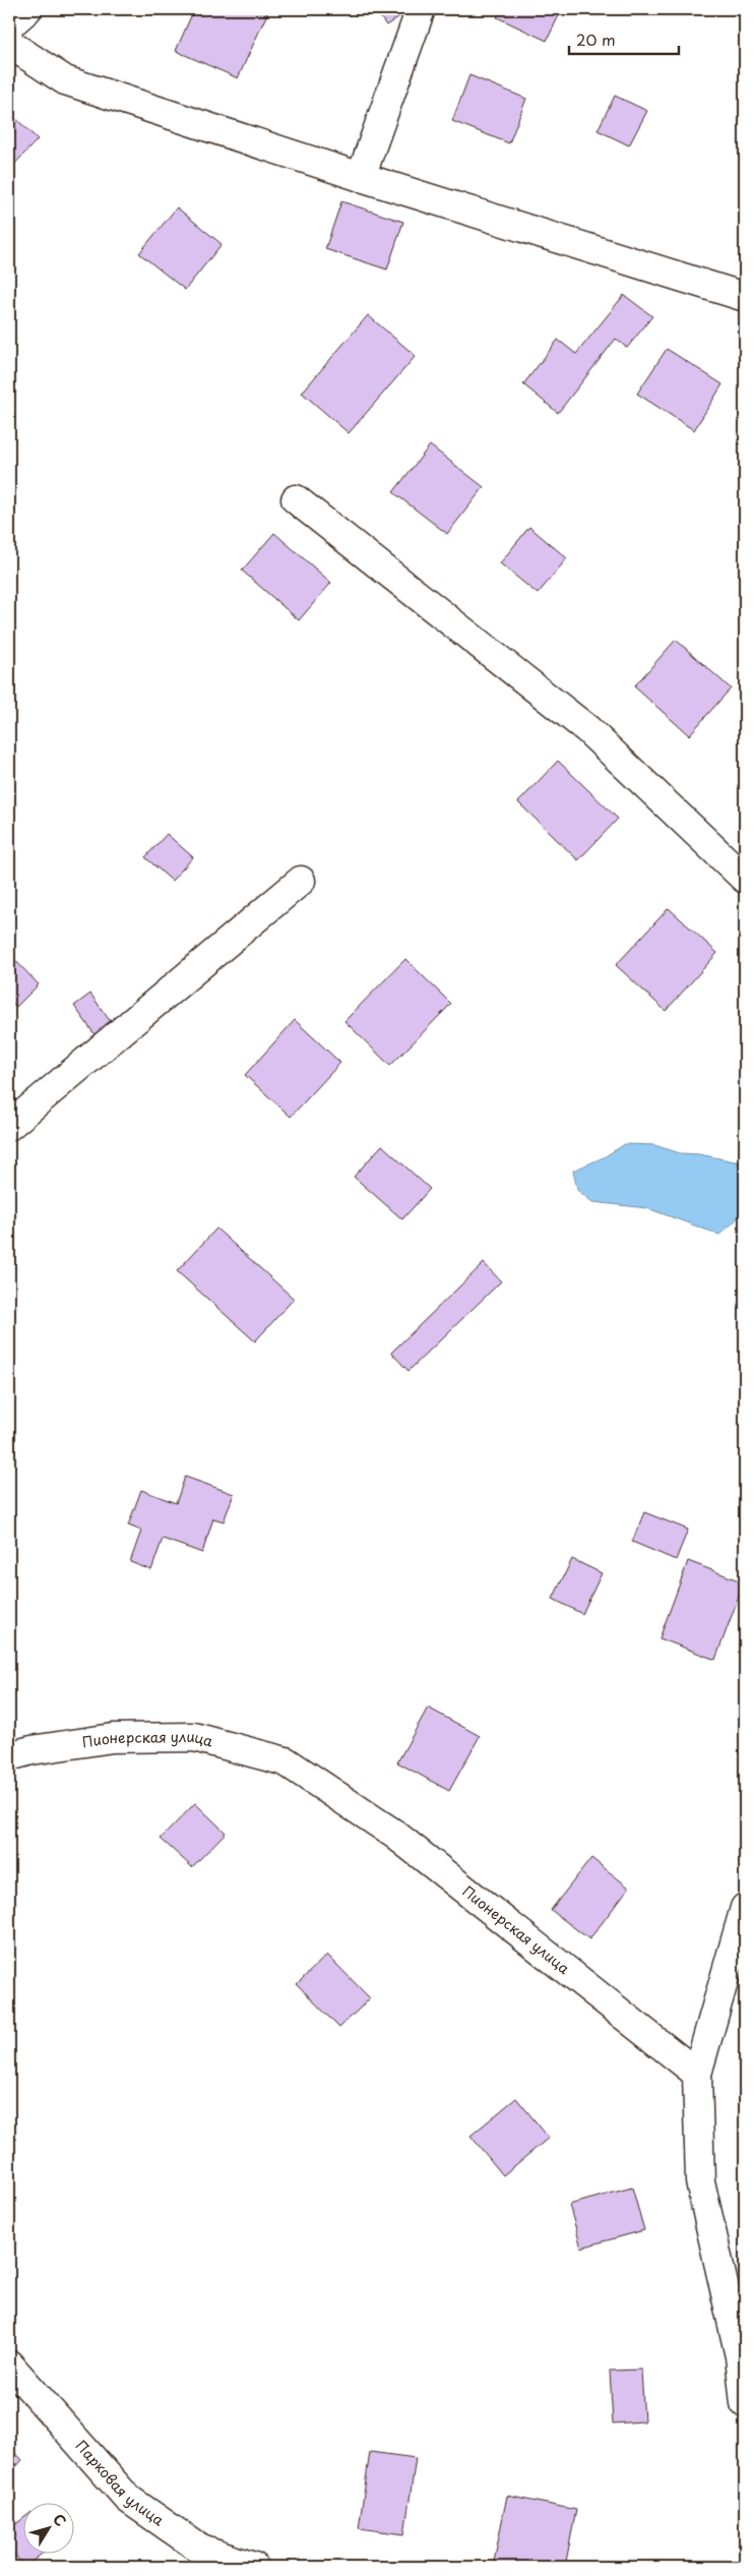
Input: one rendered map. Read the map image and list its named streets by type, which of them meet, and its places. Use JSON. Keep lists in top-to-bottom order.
{
  "streets": {
    "street": ["Пионерская улица", "Парковая улица"]
  },
  "scale_bar": "20 m",
  "north": "top right"
}
